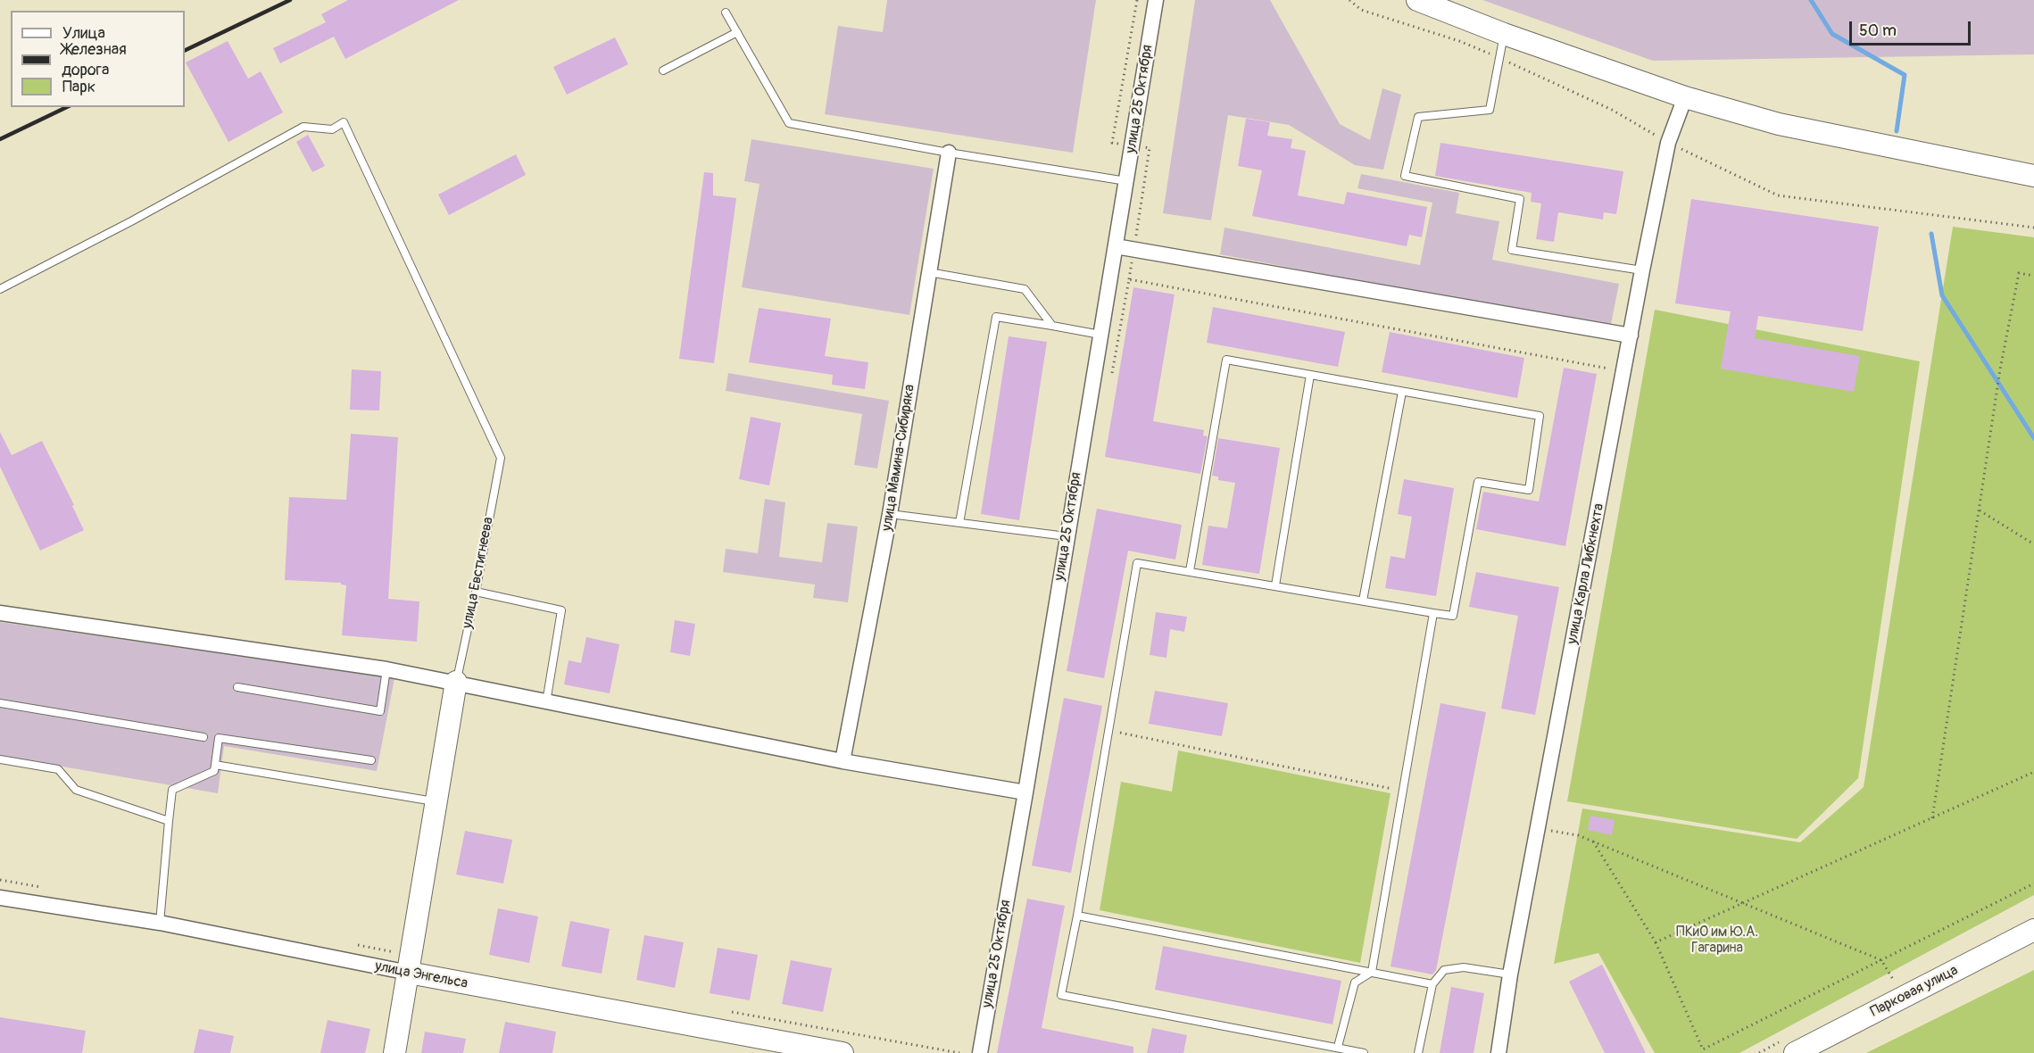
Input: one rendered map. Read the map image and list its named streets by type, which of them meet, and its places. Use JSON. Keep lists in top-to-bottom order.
{
  "streets": {
    "street": [
      "улица 25 Октября",
      "улица Мамина-Сибиряка",
      "улица Евстигнеева",
      "улица Карла Либкнехта",
      "улица Энгельса",
      "Парковая улица"
    ]
  },
  "crossings": [
    ["улица Евстигнеева", "улица Энгельса"]
  ],
  "parks": ["ПКиО им Ю.А. Гагарина"],
  "legend": ["Улица", "Железная дорога", "Парк"],
  "scale_bar": "50 m"
}
